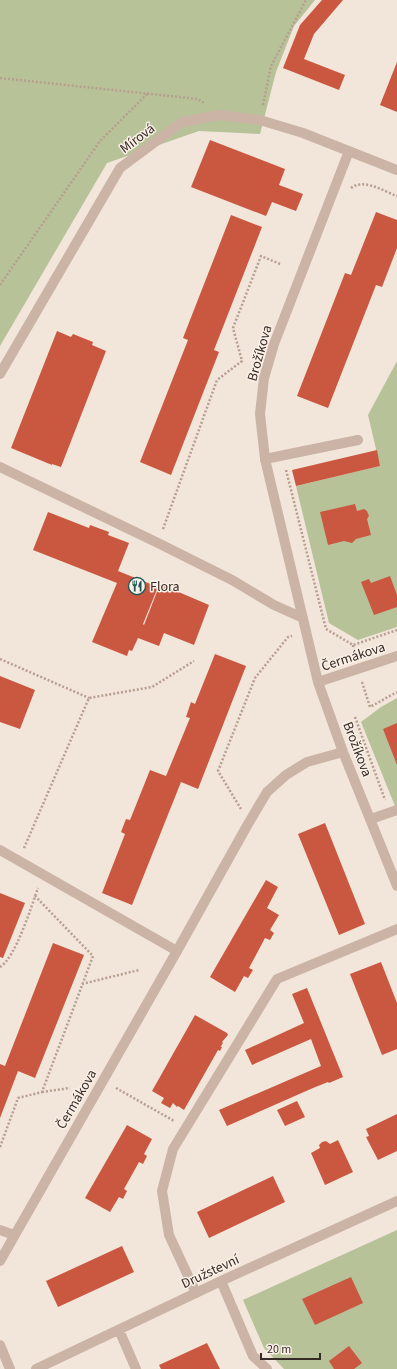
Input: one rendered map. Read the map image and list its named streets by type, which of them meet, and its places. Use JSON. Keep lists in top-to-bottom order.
{
  "streets": {
    "street": [
      "Mírová",
      "Brožíkova",
      "Čermákova",
      "Družstevní"
    ]
  },
  "crossings": [
    ["Mírová", "Brožíkova"],
    ["Brožíkova", "Čermákova"]
  ],
  "places": {
    "restaurant": ["Flora"]
  },
  "scale_bar": "20 m"
}
